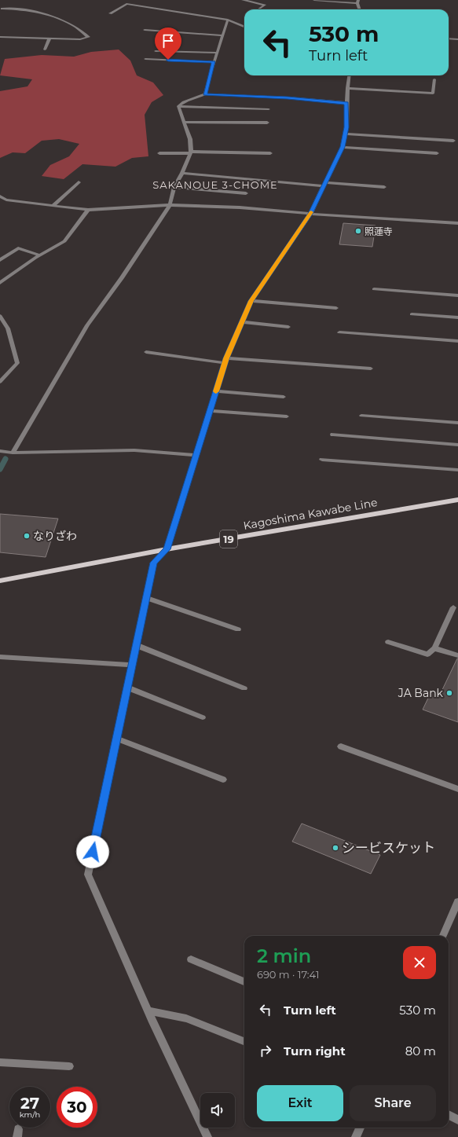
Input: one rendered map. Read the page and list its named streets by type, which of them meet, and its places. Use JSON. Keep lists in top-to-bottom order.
{
  "streets": {
    "main road": ["Kagoshima Kawabe Line", "19"]
  },
  "districts": ["SAKANOUE 3-CHOME"],
  "places": [
    "照蓮寺",
    "なりざわ",
    "JA Bank",
    "シービスケット"
  ],
  "page": {
    "turn": ["530 m", "Turn left"],
    "heading": ["2 min", "690 m · 17:41"],
    "list": [
      {
        "name": "Turn left",
        "value": "530 m"
      },
      {
        "name": "Turn right",
        "value": "80 m"
      }
    ],
    "buttons": ["Exit", "Share"],
    "speed": "27 km/h",
    "limit": "30"
  }
}
